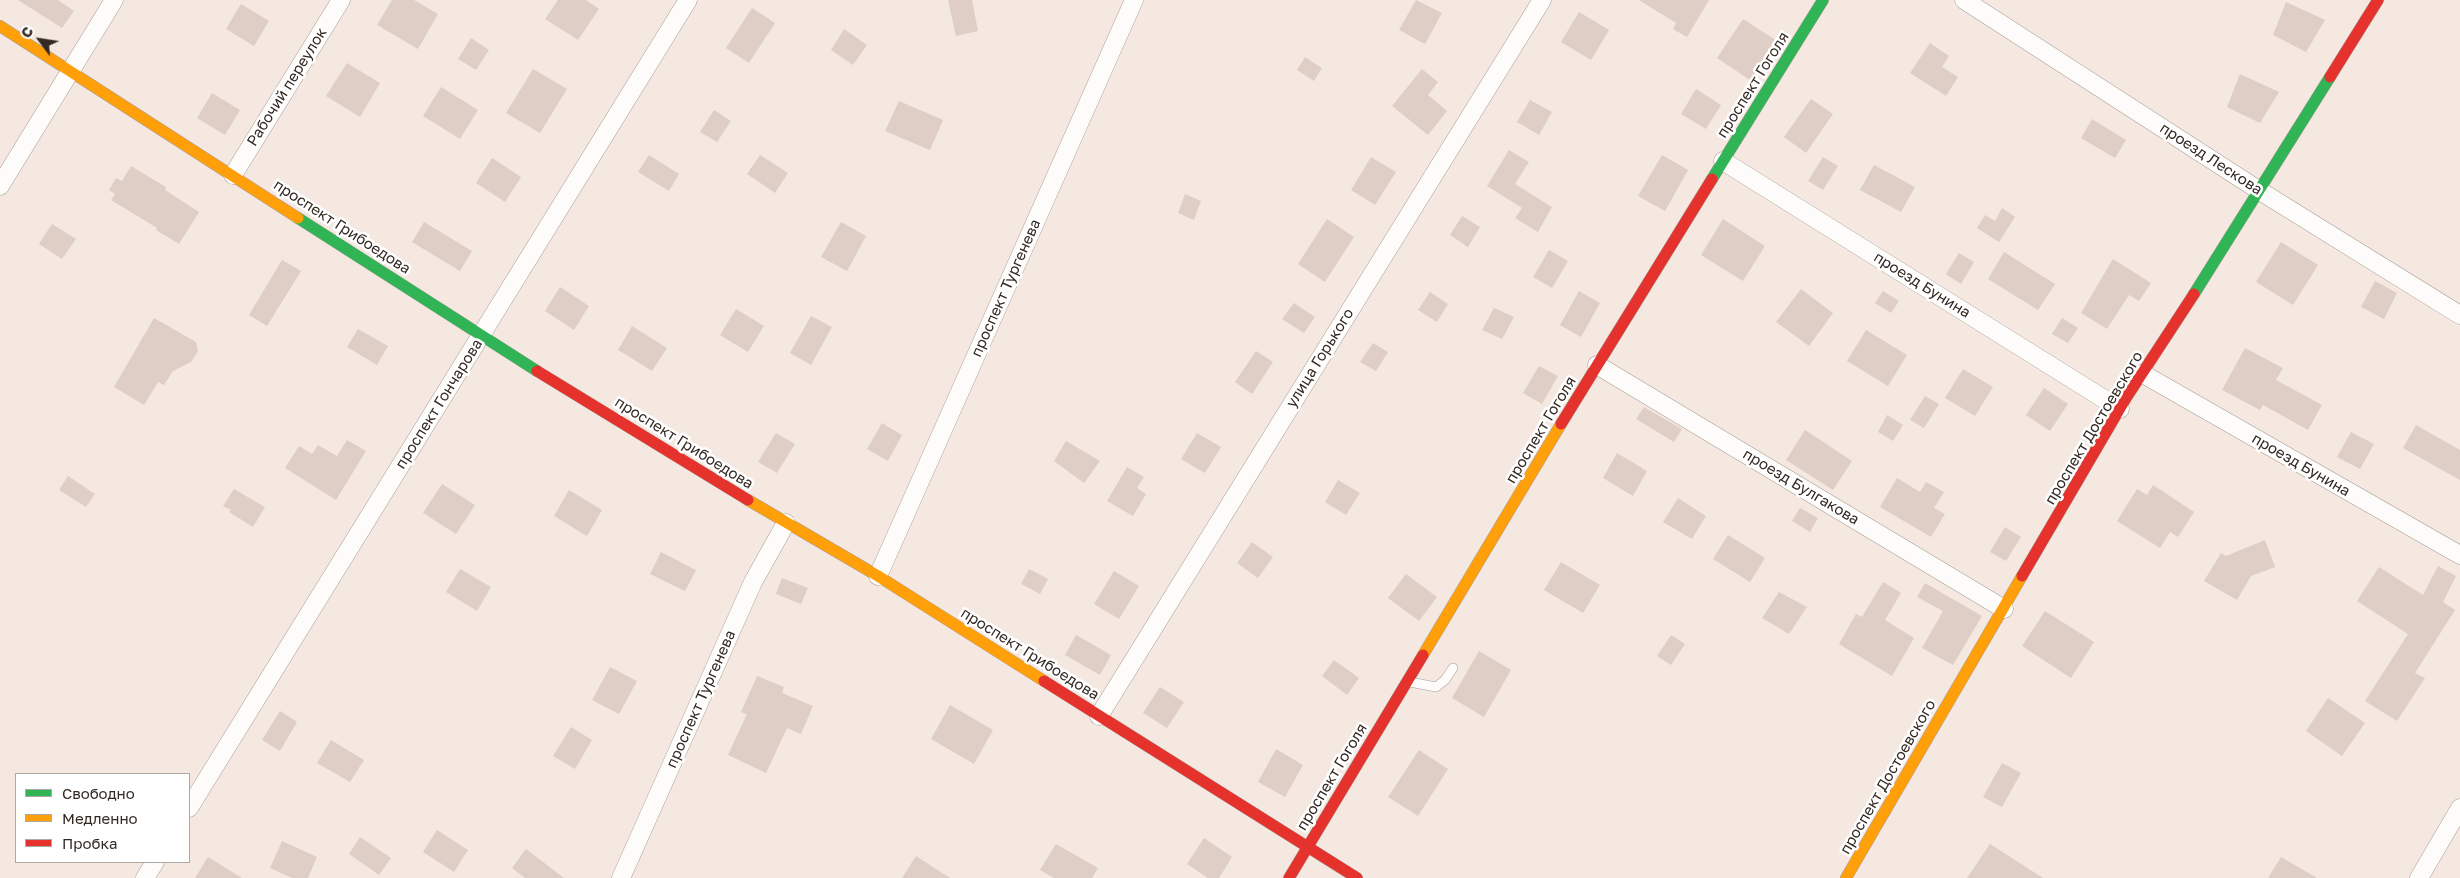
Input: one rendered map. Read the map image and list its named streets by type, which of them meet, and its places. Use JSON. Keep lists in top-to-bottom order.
{
  "streets": {
    "street": [
      "проспект Гоголя",
      "Рабочий переулок",
      "проезд Лескова",
      "проспект Грибоедова",
      "проезд Бунина",
      "проспект Тургенева",
      "улица Горького",
      "проспект Гончарова",
      "проспект Достоевского",
      "проезд Булгакова"
    ]
  },
  "crossings": [
    ["проспект Гоголя", "проспект Грибоедова"],
    ["проспект Гоголя", "проезд Бунина"],
    ["проспект Гоголя", "проезд Булгакова"],
    ["Рабочий переулок", "проспект Грибоедова"],
    ["проезд Лескова", "проспект Достоевского"],
    ["проспект Грибоедова", "проспект Тургенева"],
    ["проспект Грибоедова", "улица Горького"],
    ["проспект Грибоедова", "проспект Гончарова"],
    ["проезд Бунина", "проспект Достоевского"],
    ["проспект Достоевского", "проезд Булгакова"]
  ],
  "legend": ["Свободно", "Медленно", "Пробка"],
  "north": "top left"
}
